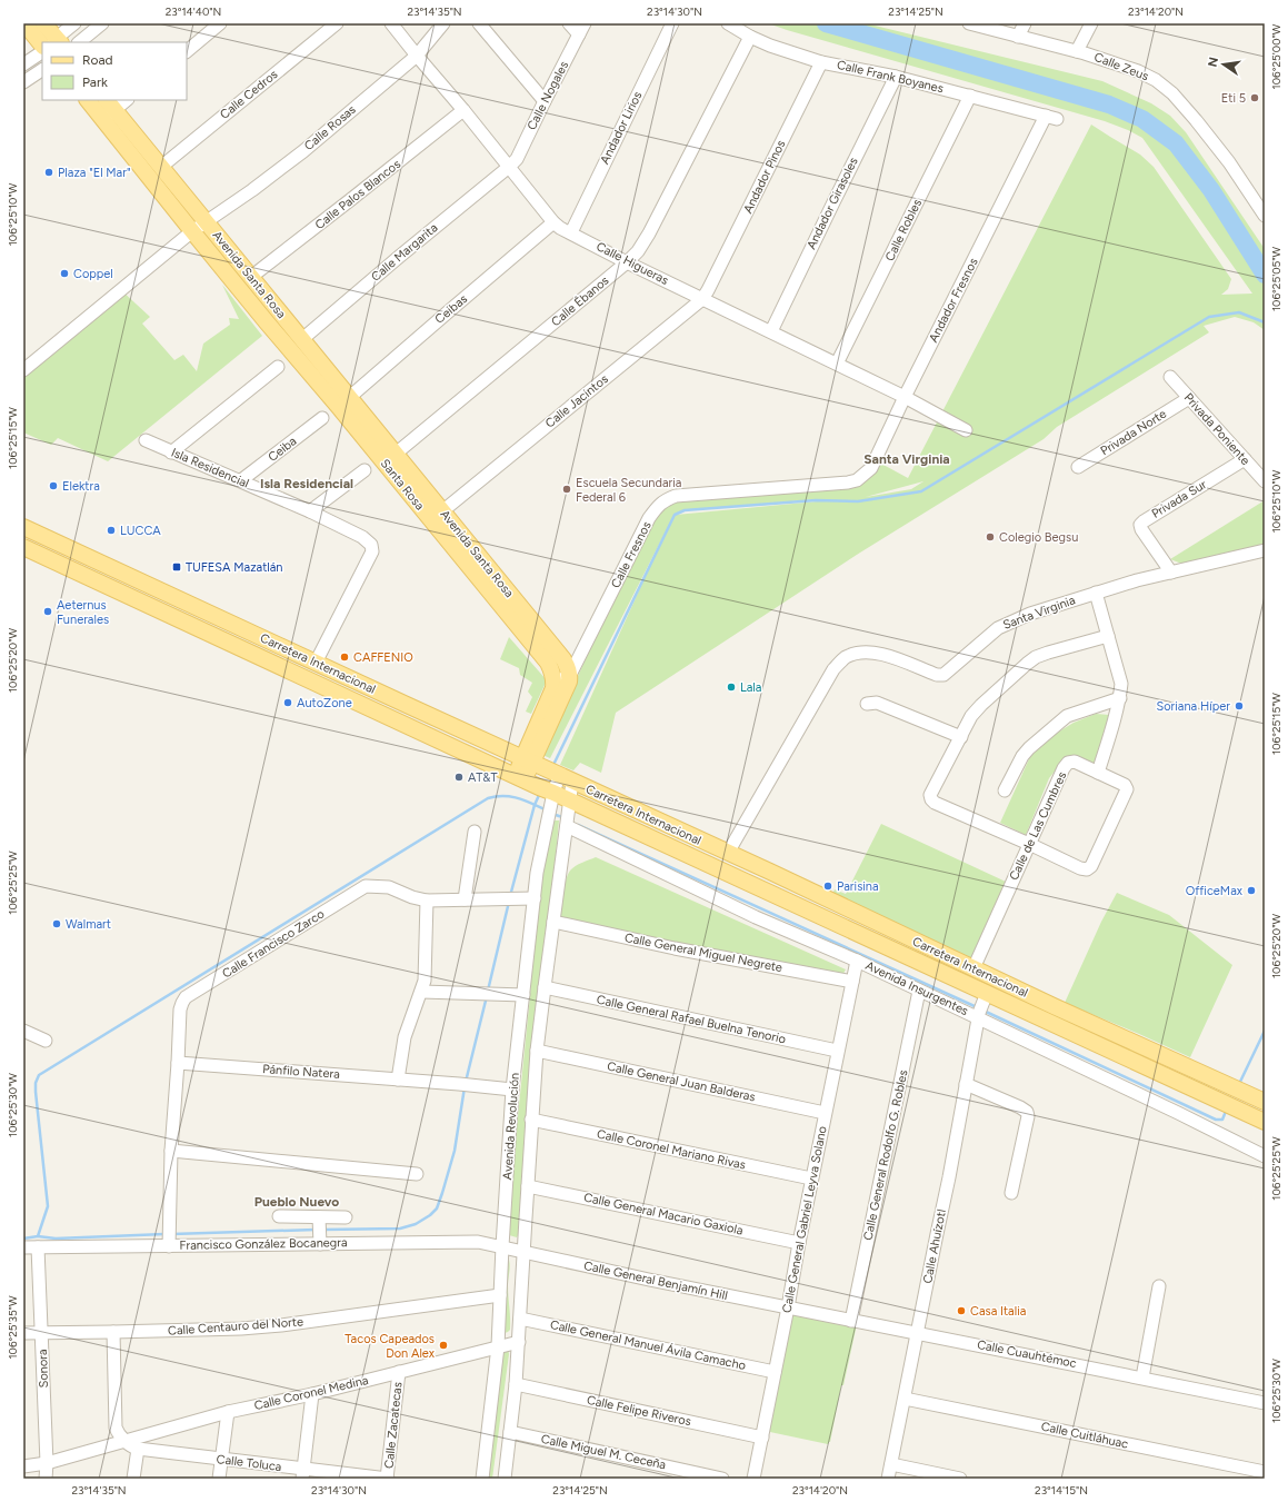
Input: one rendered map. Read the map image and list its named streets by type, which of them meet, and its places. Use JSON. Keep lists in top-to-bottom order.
{
  "streets": {
    "main road": ["Avenida Santa Rosa", "Santa Rosa", "Carretera Internacional"],
    "street": [
      "Calle Zeus",
      "Calle Frank Boyanes",
      "Calle Cedros",
      "Calle Nogales",
      "Calle Rosas",
      "Andador Lirios",
      "Andador Pinos",
      "Calle Palos Blancos",
      "Andador Girasoles",
      "Calle Robles",
      "Calle Margarita",
      "Calle Higueras",
      "Andador Fresnos",
      "Calle Ébanos",
      "Ceibas",
      "Calle Jacintos",
      "Privada Poniente",
      "Privada Norte",
      "Ceiba",
      "Isla Residencial",
      "Privada Sur",
      "Calle Fresnos",
      "Santa Virginia",
      "Calle de Las Cumbres",
      "Calle Francisco Zarco",
      "Calle General Miguel Negrete",
      "Avenida Insurgentes",
      "Calle General Rafael Buelna Tenorio",
      "Pánfilo Natera",
      "Calle General Juan Balderas",
      "Avenida Revolución",
      "Calle Coronel Mariano Rivas",
      "Calle General Rodolfo G. Robles",
      "Calle General Macario Gaxiola",
      "Calle General Gabriel Leyva Solano",
      "Francisco González Bocanegra",
      "Calle Ahuízotl",
      "Calle General Benjamín Hill",
      "Calle Centauro del Norte",
      "Calle General Manuel Ávila Camacho",
      "Calle Cuauhtémoc",
      "Sonora",
      "Calle Coronel Medina",
      "Calle Felipe Riveros",
      "Calle Zacatecas",
      "Calle Cuitláhuac",
      "Calle Miguel M. Ceceña",
      "Calle Toluca"
    ]
  },
  "crossings": [
    ["Calle Frank Boyanes", "Andador Pinos"],
    ["Calle Frank Boyanes", "Andador Girasoles"],
    ["Calle Frank Boyanes", "Calle Robles"],
    ["Calle Frank Boyanes", "Andador Fresnos"],
    ["Calle Frank Boyanes", "Calle Ébanos"],
    ["Calle Cedros", "Avenida Santa Rosa"],
    ["Calle Nogales", "Calle Margarita"],
    ["Calle Nogales", "Calle Higueras"],
    ["Calle Rosas", "Calle Higueras"],
    ["Calle Rosas", "Avenida Santa Rosa"],
    ["Andador Lirios", "Calle Higueras"],
    ["Andador Pinos", "Calle Higueras"],
    ["Andador Pinos", "Calle Jacintos"],
    ["Calle Palos Blancos", "Calle Higueras"],
    ["Calle Palos Blancos", "Avenida Santa Rosa"],
    ["Andador Girasoles", "Calle Higueras"],
    ["Calle Robles", "Calle Higueras"],
    ["Calle Margarita", "Calle Higueras"],
    ["Calle Margarita", "Avenida Santa Rosa"],
    ["Calle Higueras", "Andador Fresnos"],
    ["Calle Higueras", "Calle Ébanos"],
    ["Calle Higueras", "Ceibas"],
    ["Calle Higueras", "Calle Jacintos"],
    ["Avenida Santa Rosa", "Calle Ébanos"],
    ["Avenida Santa Rosa", "Ceibas"],
    ["Avenida Santa Rosa", "Calle Jacintos"],
    ["Avenida Santa Rosa", "Santa Rosa"],
    ["Avenida Santa Rosa", "Calle Fresnos"],
    ["Andador Fresnos", "Calle Fresnos"],
    ["Ceibas", "Santa Rosa"],
    ["Calle Jacintos", "Santa Rosa"],
    ["Privada Poniente", "Privada Norte"],
    ["Privada Poniente", "Privada Sur"],
    ["Ceiba", "Isla Residencial"],
    ["Isla Residencial", "Carretera Internacional"],
    ["Privada Sur", "Santa Virginia"],
    ["Santa Virginia", "Carretera Internacional"],
    ["Carretera Internacional", "Calle de Las Cumbres"],
    ["Carretera Internacional", "Avenida Insurgentes"],
    ["Carretera Internacional", "Avenida Revolución"],
    ["Carretera Internacional", "Calle Ahuízotl"],
    ["Calle Francisco Zarco", "Pánfilo Natera"],
    ["Calle General Miguel Negrete", "Avenida Revolución"],
    ["Calle General Miguel Negrete", "Calle General Gabriel Leyva Solano"],
    ["Avenida Insurgentes", "Avenida Revolución"],
    ["Avenida Insurgentes", "Calle General Rodolfo G. Robles"],
    ["Avenida Insurgentes", "Calle General Gabriel Leyva Solano"],
    ["Avenida Insurgentes", "Calle Ahuízotl"],
    ["Calle General Rafael Buelna Tenorio", "Avenida Revolución"],
    ["Calle General Rafael Buelna Tenorio", "Calle General Gabriel Leyva Solano"],
    ["Pánfilo Natera", "Avenida Revolución"],
    ["Calle General Juan Balderas", "Avenida Revolución"],
    ["Calle General Juan Balderas", "Calle General Gabriel Leyva Solano"],
    ["Avenida Revolución", "Calle Coronel Mariano Rivas"],
    ["Avenida Revolución", "Calle General Macario Gaxiola"],
    ["Avenida Revolución", "Francisco González Bocanegra"],
    ["Avenida Revolución", "Calle General Benjamín Hill"],
    ["Avenida Revolución", "Calle Centauro del Norte"],
    ["Avenida Revolución", "Calle General Manuel Ávila Camacho"],
    ["Avenida Revolución", "Calle Coronel Medina"],
    ["Avenida Revolución", "Calle Felipe Riveros"],
    ["Avenida Revolución", "Calle Miguel M. Ceceña"],
    ["Calle Coronel Mariano Rivas", "Calle General Gabriel Leyva Solano"],
    ["Calle General Rodolfo G. Robles", "Calle Cuauhtémoc"],
    ["Calle General Macario Gaxiola", "Calle General Gabriel Leyva Solano"],
    ["Calle General Gabriel Leyva Solano", "Calle General Benjamín Hill"],
    ["Calle General Gabriel Leyva Solano", "Calle General Manuel Ávila Camacho"],
    ["Calle General Gabriel Leyva Solano", "Calle Cuauhtémoc"],
    ["Calle General Gabriel Leyva Solano", "Calle Felipe Riveros"],
    ["Francisco González Bocanegra", "Calle General Benjamín Hill"],
    ["Francisco González Bocanegra", "Sonora"],
    ["Calle Ahuízotl", "Calle Cuauhtémoc"],
    ["Calle Ahuízotl", "Calle Cuitláhuac"],
    ["Calle General Benjamín Hill", "Calle Cuauhtémoc"],
    ["Calle Centauro del Norte", "Sonora"],
    ["Sonora", "Calle Coronel Medina"],
    ["Calle Coronel Medina", "Calle Zacatecas"],
    ["Calle Zacatecas", "Calle Toluca"]
  ],
  "districts": ["Santa Virginia", "Isla Residencial", "Pueblo Nuevo"],
  "places": {
    "other": [
      "Eti 5",
      "Plaza \"El Mar\"",
      "Coppel",
      "Elektra",
      "Escuela Secundaria Federal 6",
      "LUCCA",
      "Colegio Begsu",
      "Aeternus Funerales",
      "CAFFENIO",
      "Lala",
      "AutoZone",
      "Soriana Híper",
      "AT&T",
      "Parisina",
      "OfficeMax",
      "Walmart",
      "Casa Italia",
      "Tacos Capeados Don Alex"
    ],
    "transit": ["TUFESA Mazatlán"]
  },
  "legend": ["Road", "Park"],
  "north": "left",
  "coordinates": [
    "23°14'40\"N",
    "23°14'35\"N",
    "23°14'30\"N",
    "23°14'25\"N",
    "23°14'20\"N",
    "106°25'00\"W",
    "106°25'10\"W",
    "106°25'05\"W",
    "106°25'15\"W",
    "106°25'20\"W",
    "106°25'25\"W",
    "106°25'30\"W",
    "106°25'35\"W",
    "23°14'15\"N"
  ]
}
